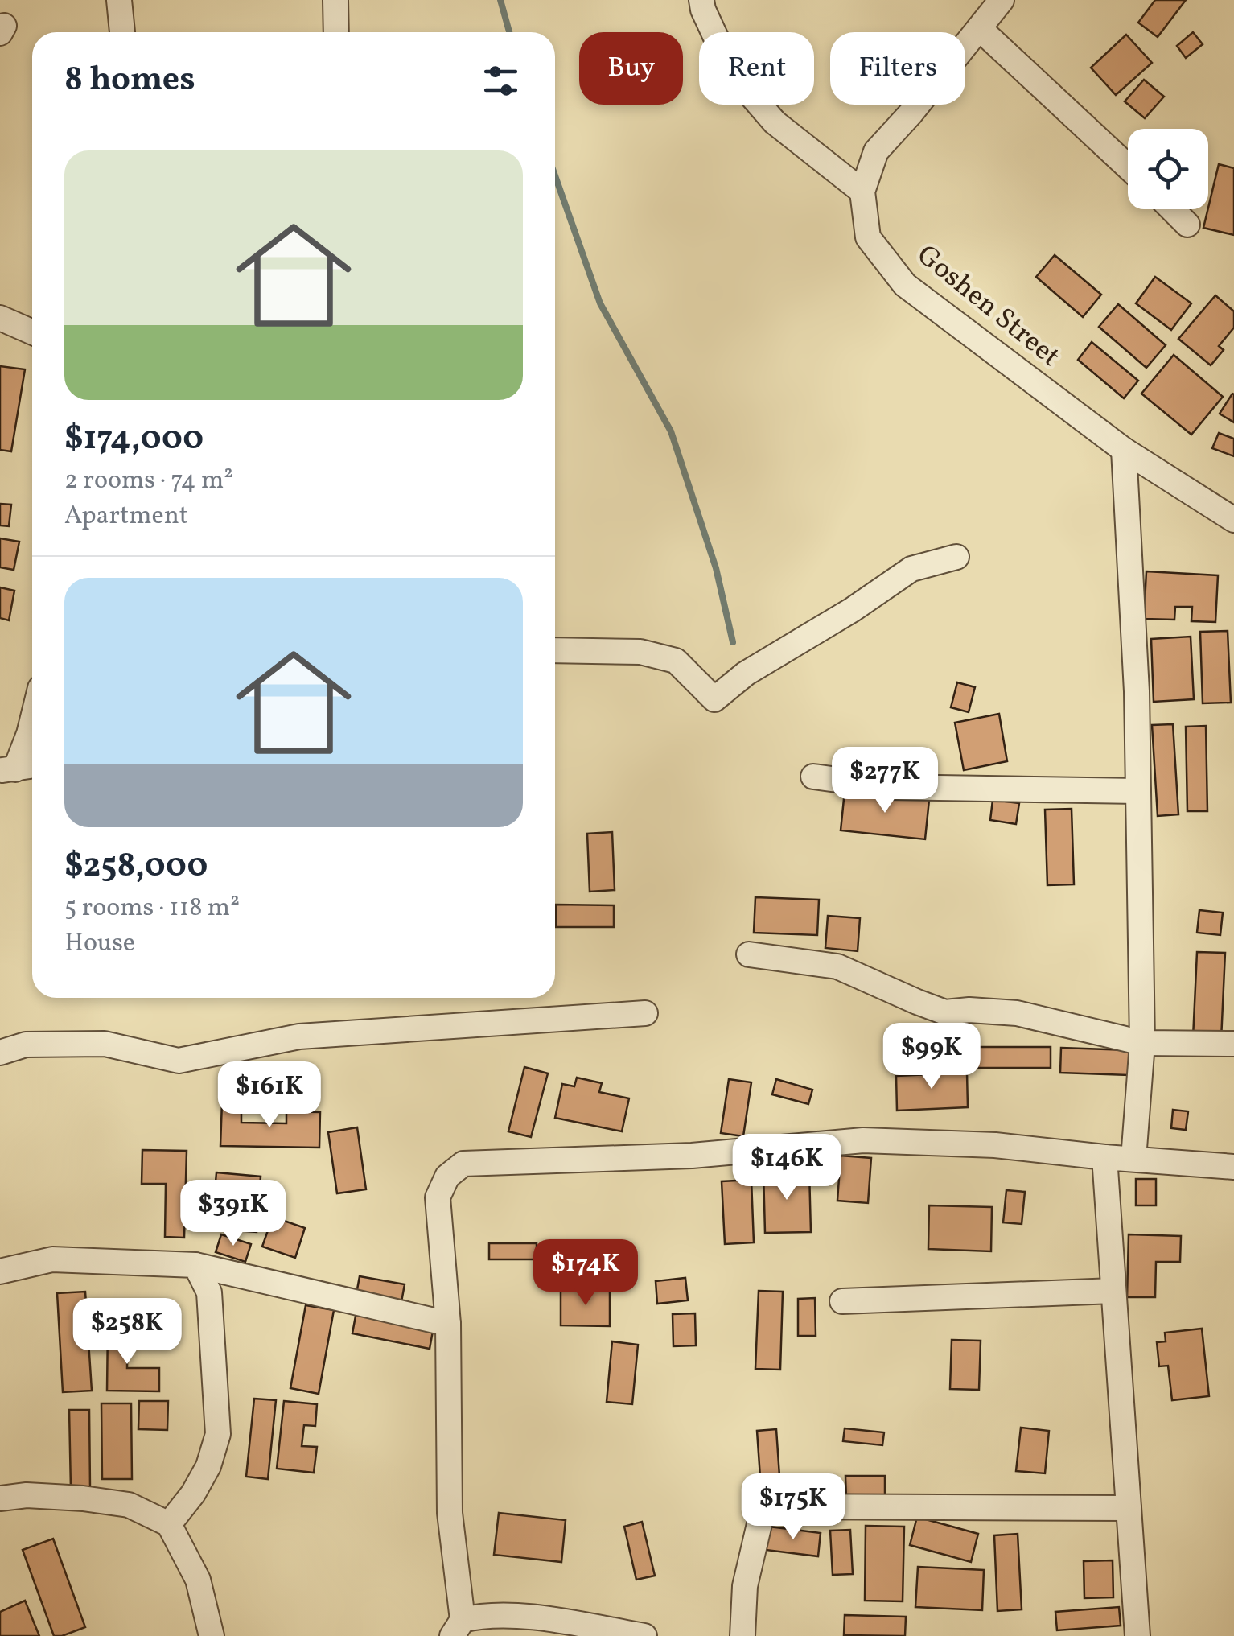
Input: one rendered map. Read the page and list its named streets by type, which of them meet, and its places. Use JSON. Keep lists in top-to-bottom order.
{
  "streets": {
    "street": ["Goshen Street"]
  },
  "page": {
    "chip": ["Buy", "Rent", "Filters"],
    "heading": "8 homes",
    "list": [
      {
        "name": "$174,000",
        "note": "2 rooms · 74 m² · Apartment"
      },
      {
        "name": "$258,000",
        "note": "5 rooms · 118 m² · House"
      }
    ],
    "price": [
      "$277K",
      "$99K",
      "$161K",
      "$146K",
      "$391K",
      "$174K",
      "$258K",
      "$175K"
    ]
  }
}
